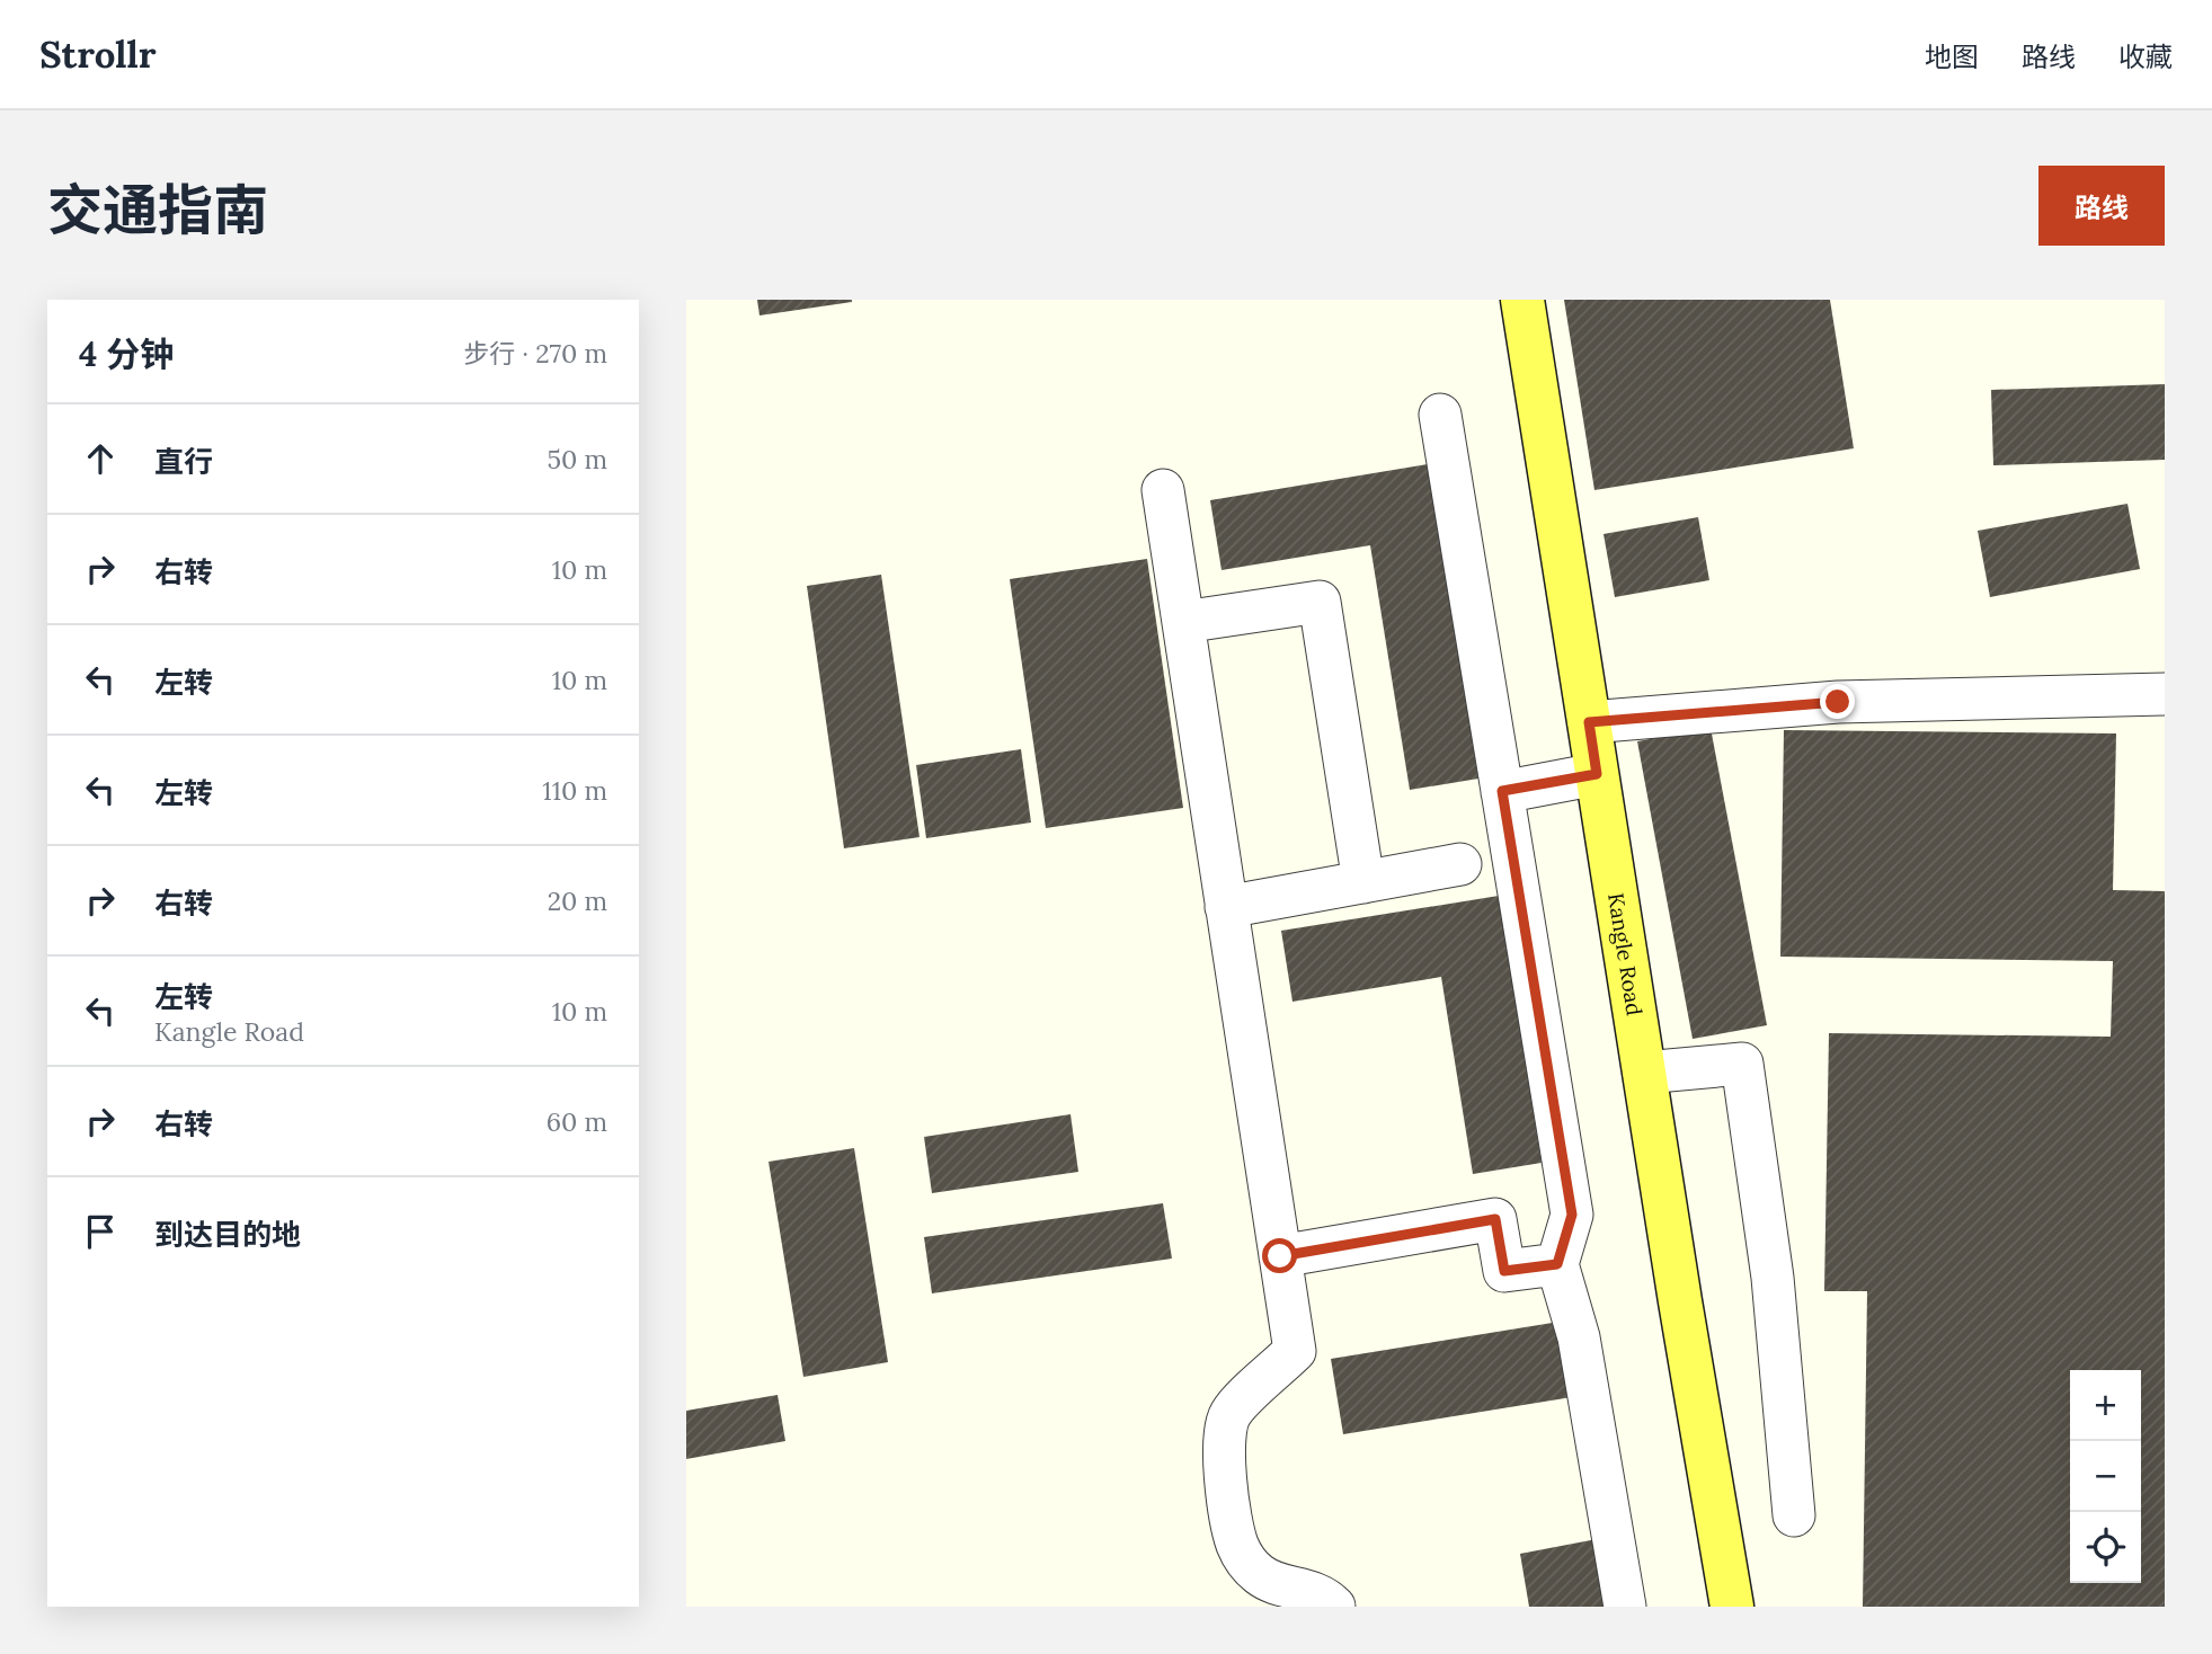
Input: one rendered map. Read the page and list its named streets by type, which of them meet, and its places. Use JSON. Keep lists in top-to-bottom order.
{
  "streets": {
    "main road": ["Kangle Road"]
  },
  "page": {
    "header": "Strollr",
    "nav": ["地图", "路线", "收藏"],
    "title": "交通指南",
    "buttons": "路线",
    "heading": ["4 分钟", "步行 · 270 m"],
    "list": [
      ["直行", "50 m"],
      ["右转", "10 m"],
      ["左转", "10 m"],
      ["左转", "110 m"],
      ["右转", "20 m"],
      ["左转", "Kangle Road", "10 m"],
      ["右转", "60 m"],
      "到达目的地"
    ],
    "map_buttons": ["+", "−"]
  }
}
